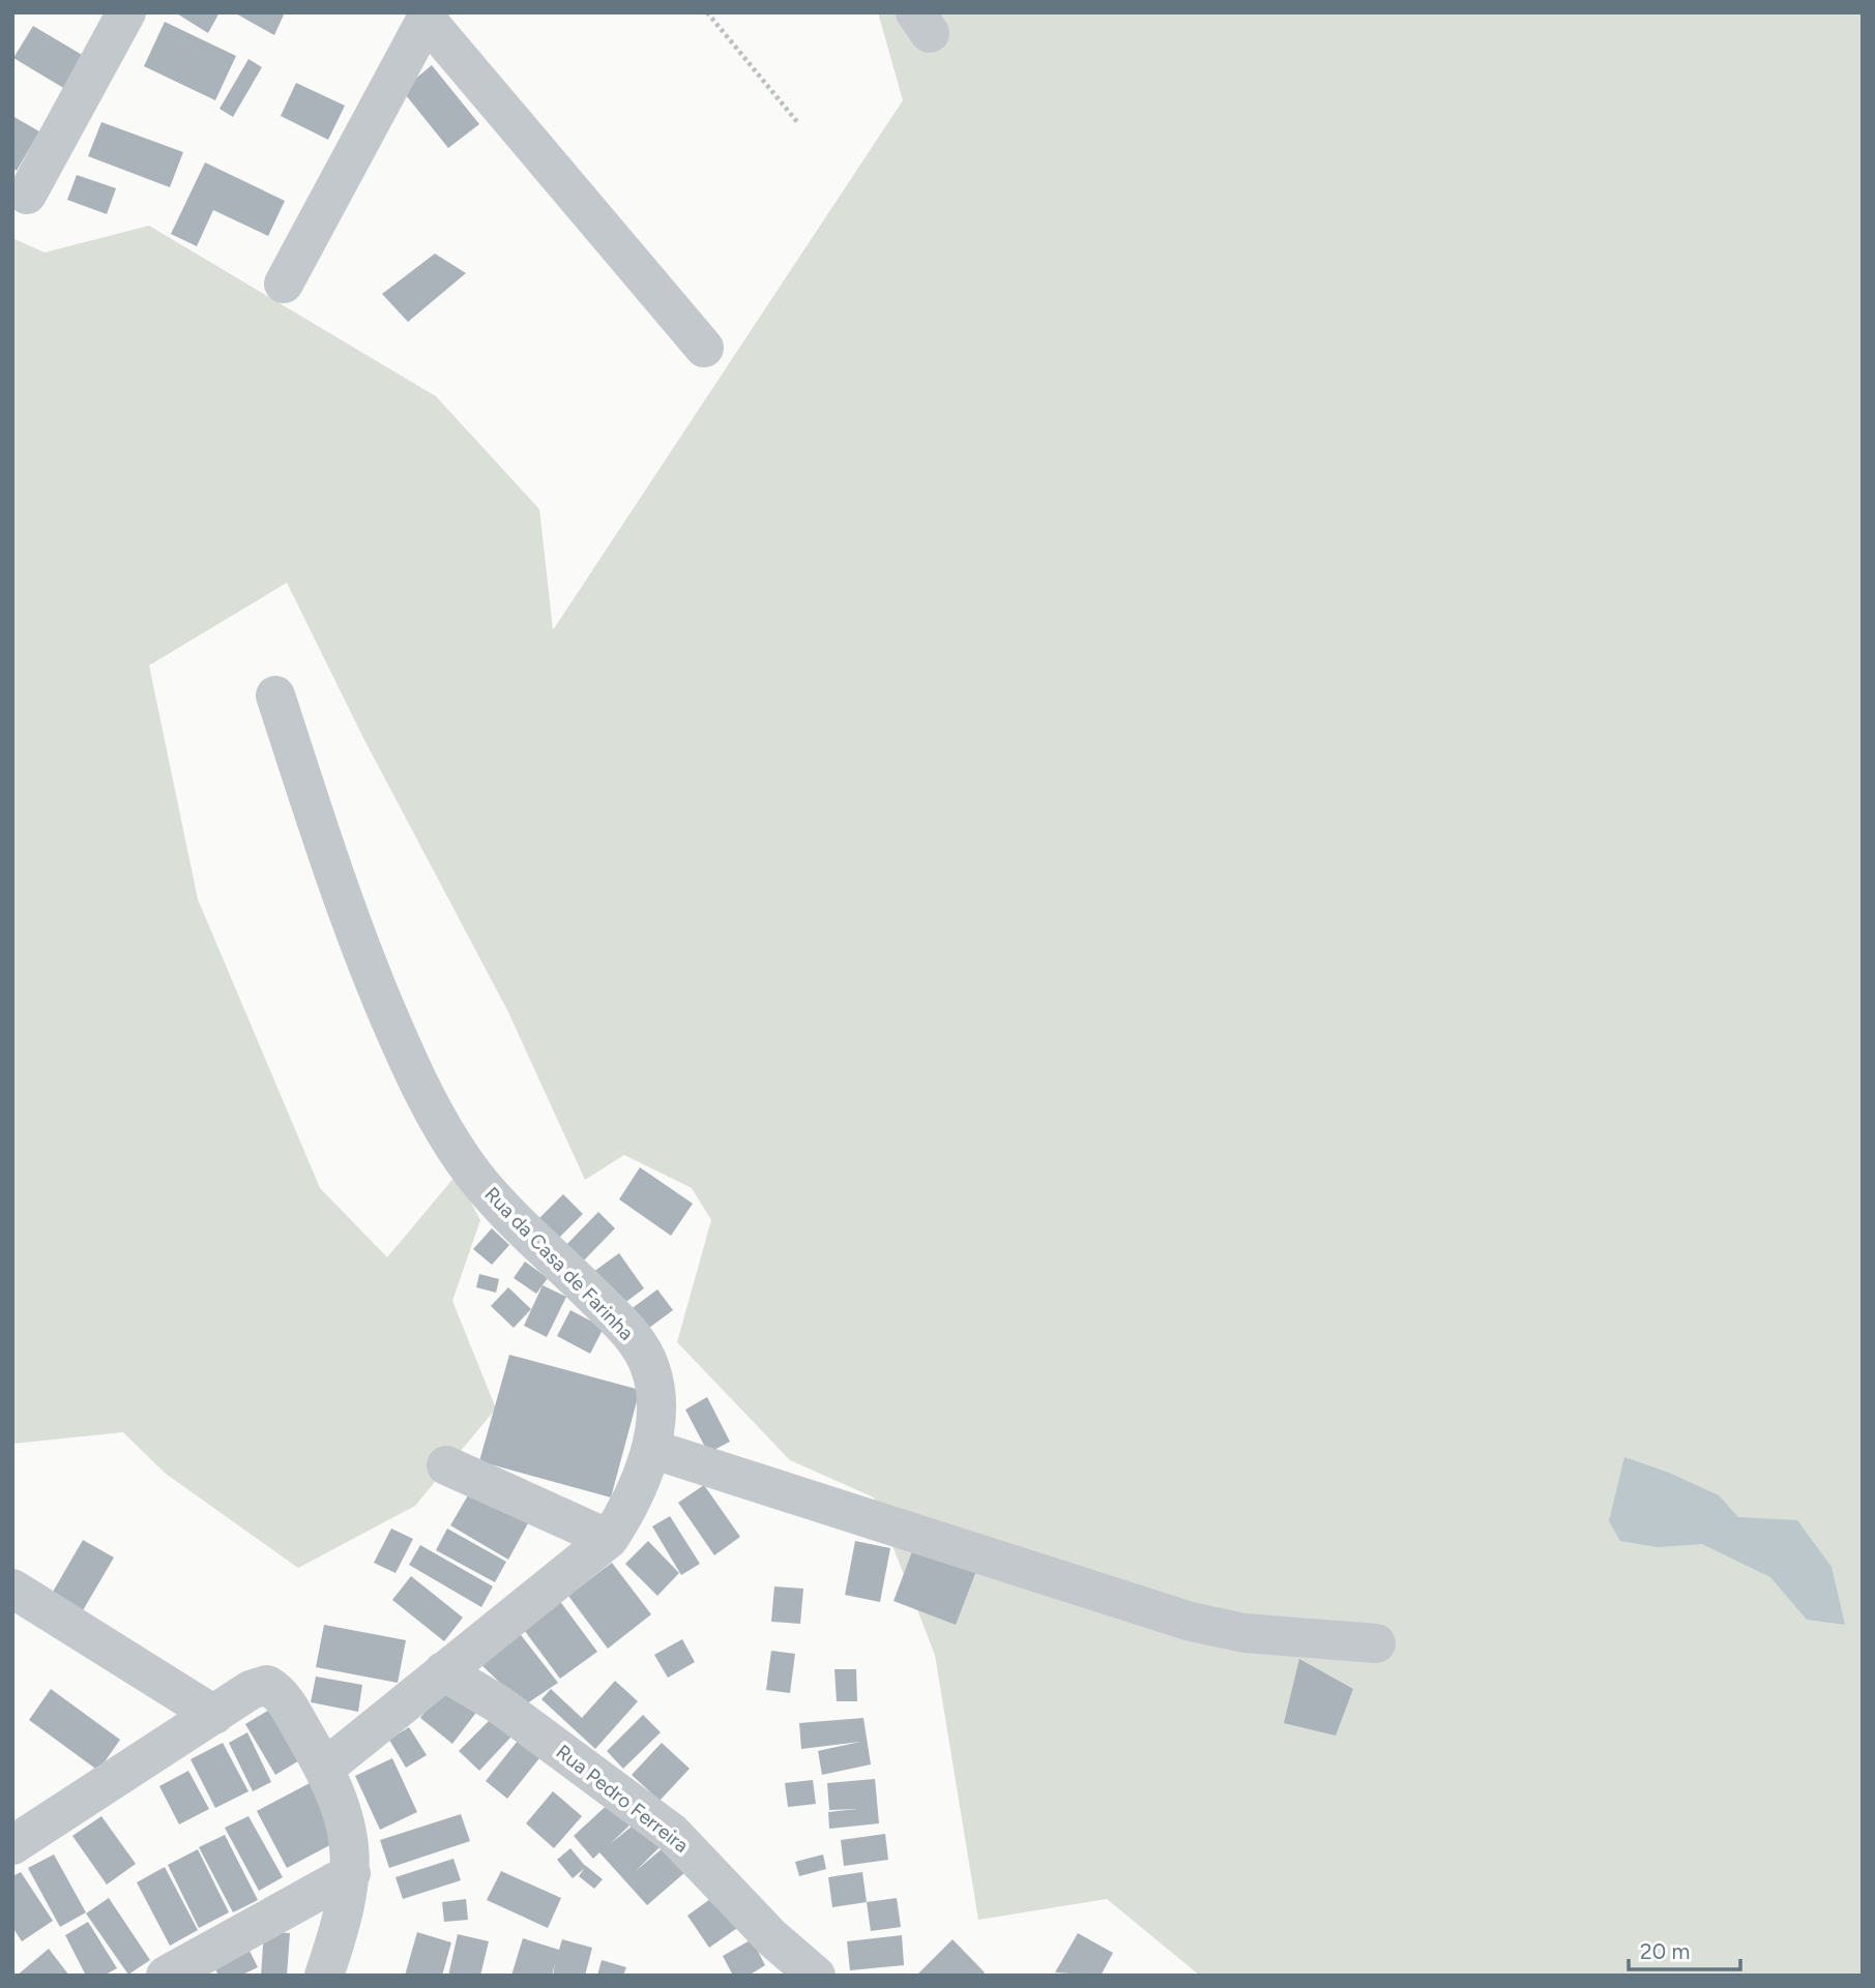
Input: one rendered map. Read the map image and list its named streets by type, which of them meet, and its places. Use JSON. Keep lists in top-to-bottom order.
{
  "streets": {
    "street": ["Rua da Casa de Farinha", "Rua Pedro Ferreira"]
  },
  "crossings": [
    ["Rua da Casa de Farinha", "Rua Pedro Ferreira"]
  ],
  "scale_bar": "20 m"
}
